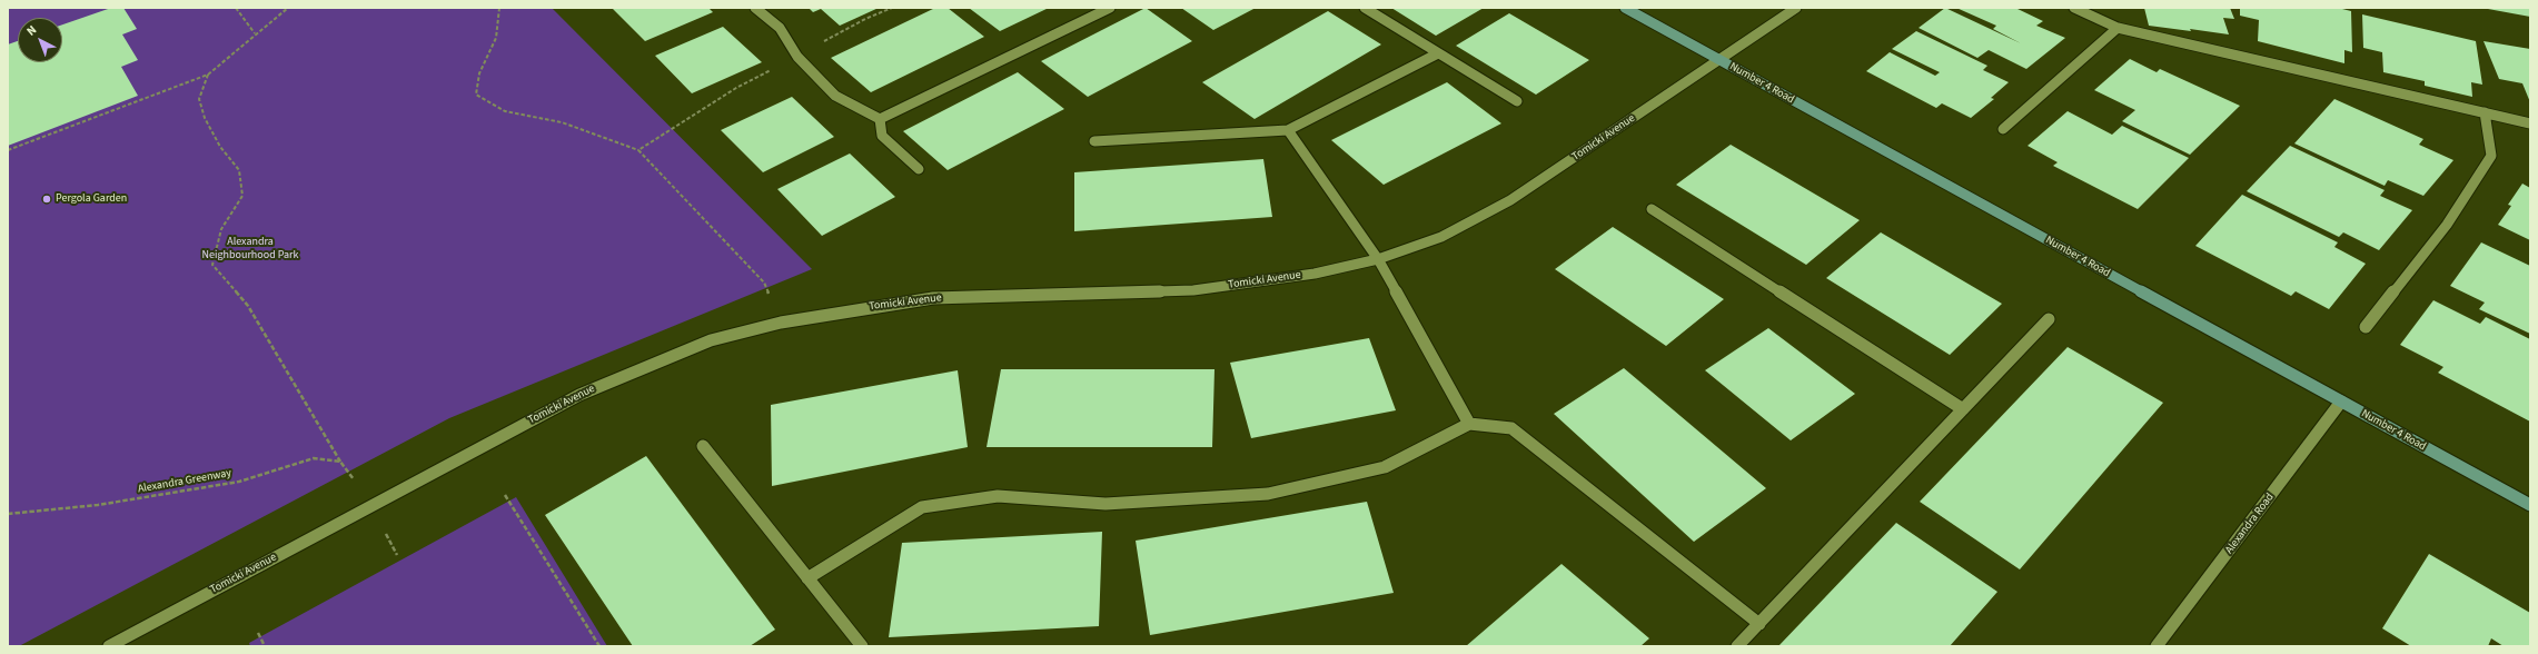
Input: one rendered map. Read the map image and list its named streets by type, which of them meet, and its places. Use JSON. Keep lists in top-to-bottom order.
{
  "streets": {
    "main road": ["Number 4 Road"],
    "street": ["Tomicki Avenue", "Alexandra Road"],
    "path": ["Alexandra Greenway"]
  },
  "crossings": [
    ["Number 4 Road", "Tomicki Avenue"],
    ["Number 4 Road", "Alexandra Road"]
  ],
  "parks": ["Alexandra Neighbourhood Park"],
  "places": ["Pergola Garden"],
  "north": "top left"
}
